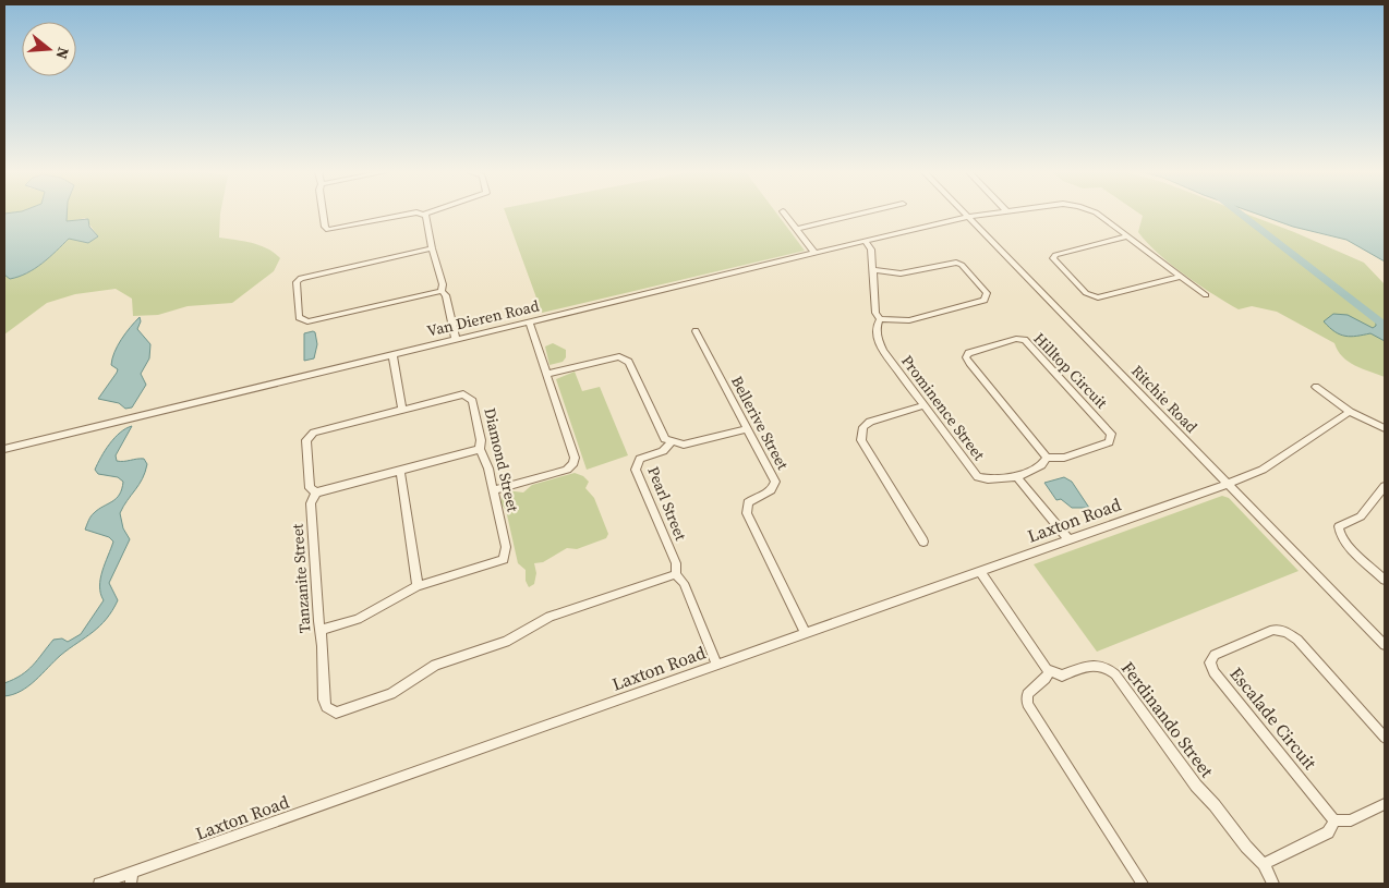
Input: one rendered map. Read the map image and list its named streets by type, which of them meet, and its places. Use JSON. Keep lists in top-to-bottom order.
{
  "streets": {
    "street": [
      "Van Dieren Road",
      "Hilltop Circuit",
      "Ritchie Road",
      "Prominence Street",
      "Bellerive Street",
      "Diamond Street",
      "Pearl Street",
      "Laxton Road",
      "Tanzanite Street",
      "Escalade Circuit",
      "Ferdinando Street"
    ]
  },
  "crossings": [
    ["Van Dieren Road", "Ritchie Road"],
    ["Van Dieren Road", "Prominence Street"],
    ["Hilltop Circuit", "Prominence Street"],
    ["Ritchie Road", "Laxton Road"],
    ["Bellerive Street", "Pearl Street"],
    ["Bellerive Street", "Laxton Road"],
    ["Diamond Street", "Tanzanite Street"],
    ["Pearl Street", "Laxton Road"],
    ["Pearl Street", "Tanzanite Street"]
  ],
  "north": "right"
}
